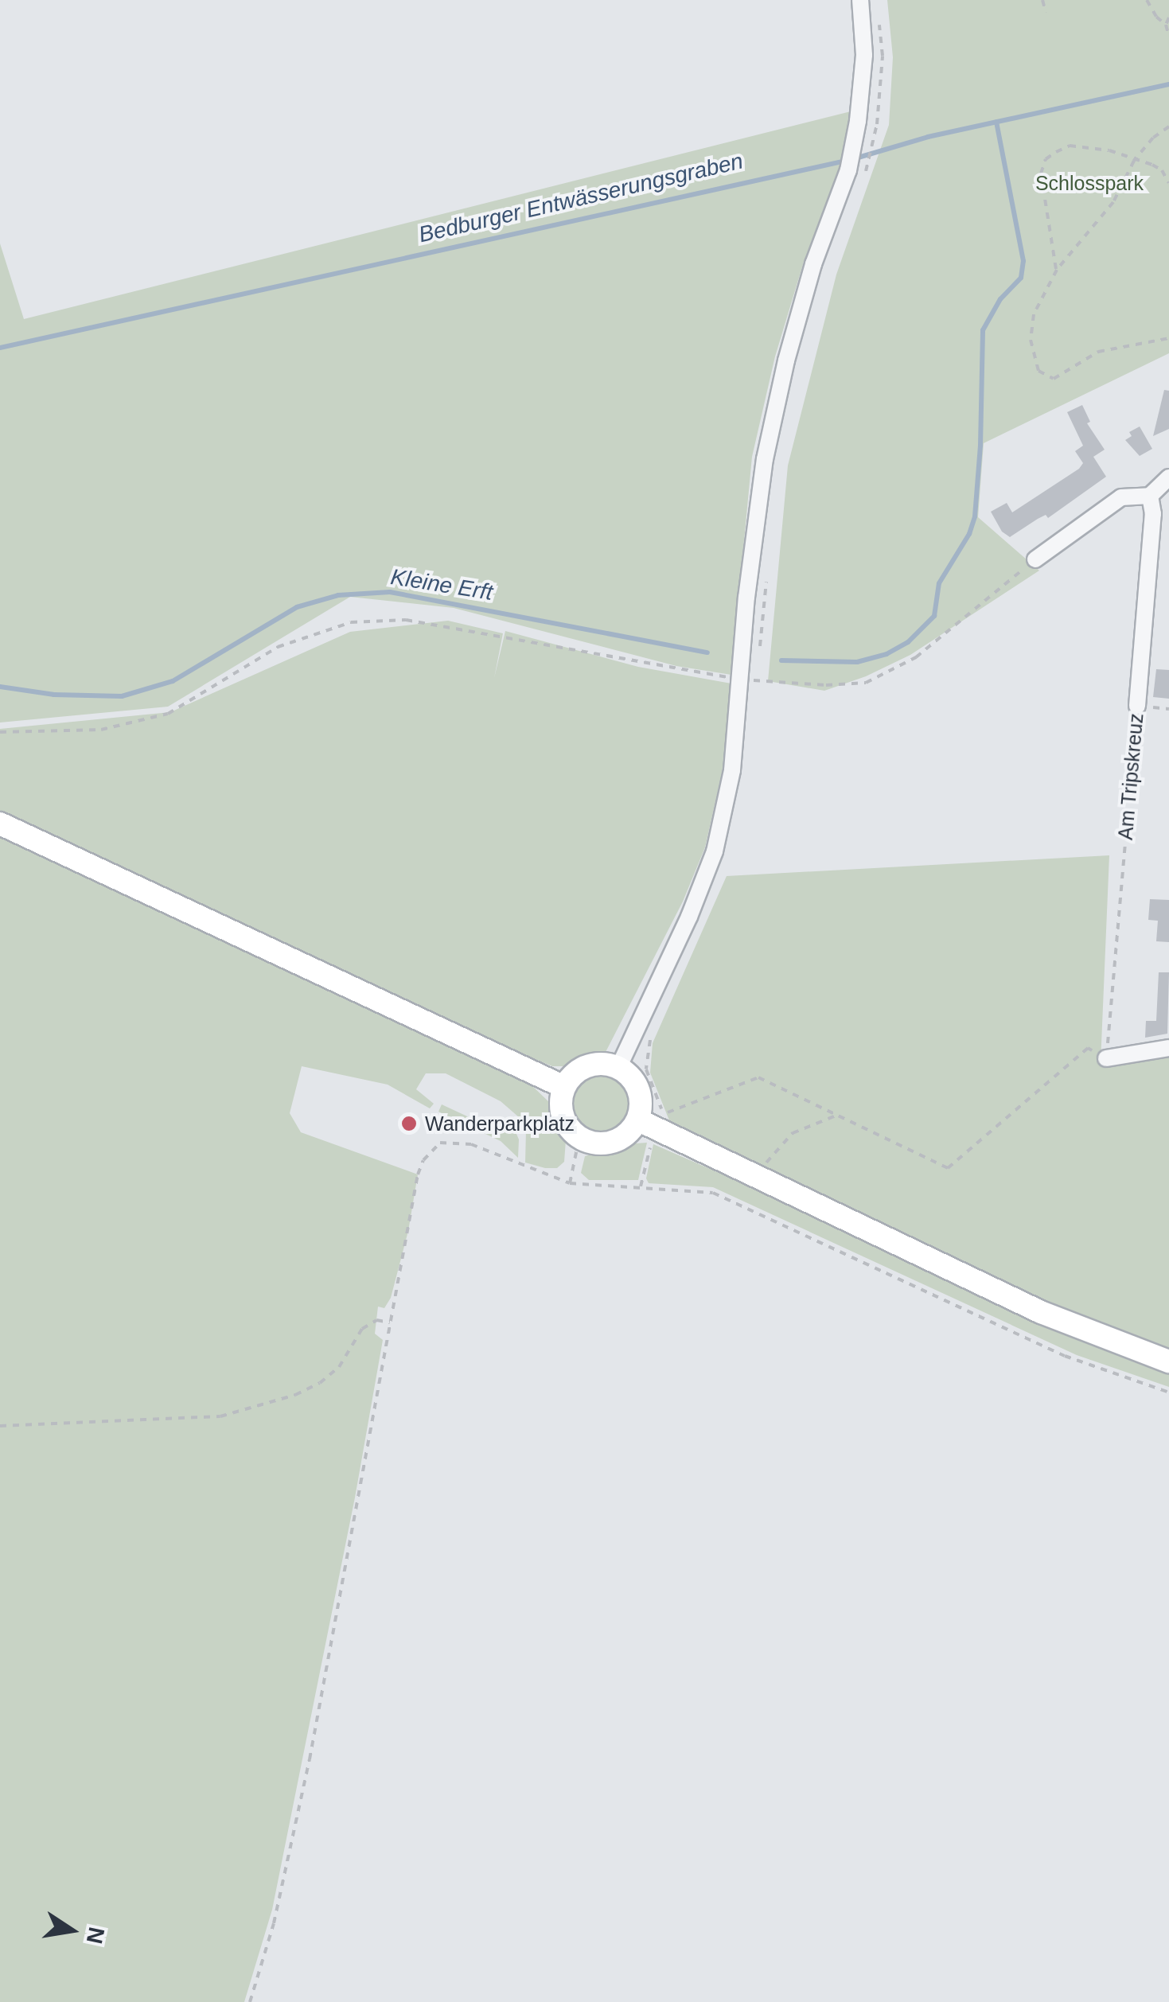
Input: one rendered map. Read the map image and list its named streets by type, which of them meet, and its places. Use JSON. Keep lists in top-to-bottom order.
{
  "streets": {
    "street": ["Am Tripskreuz"]
  },
  "water": ["Bedburger Entwässerungsgraben", "Kleine Erft"],
  "parks": ["Schlosspark"],
  "places": ["Wanderparkplatz"],
  "north": "right"
}
